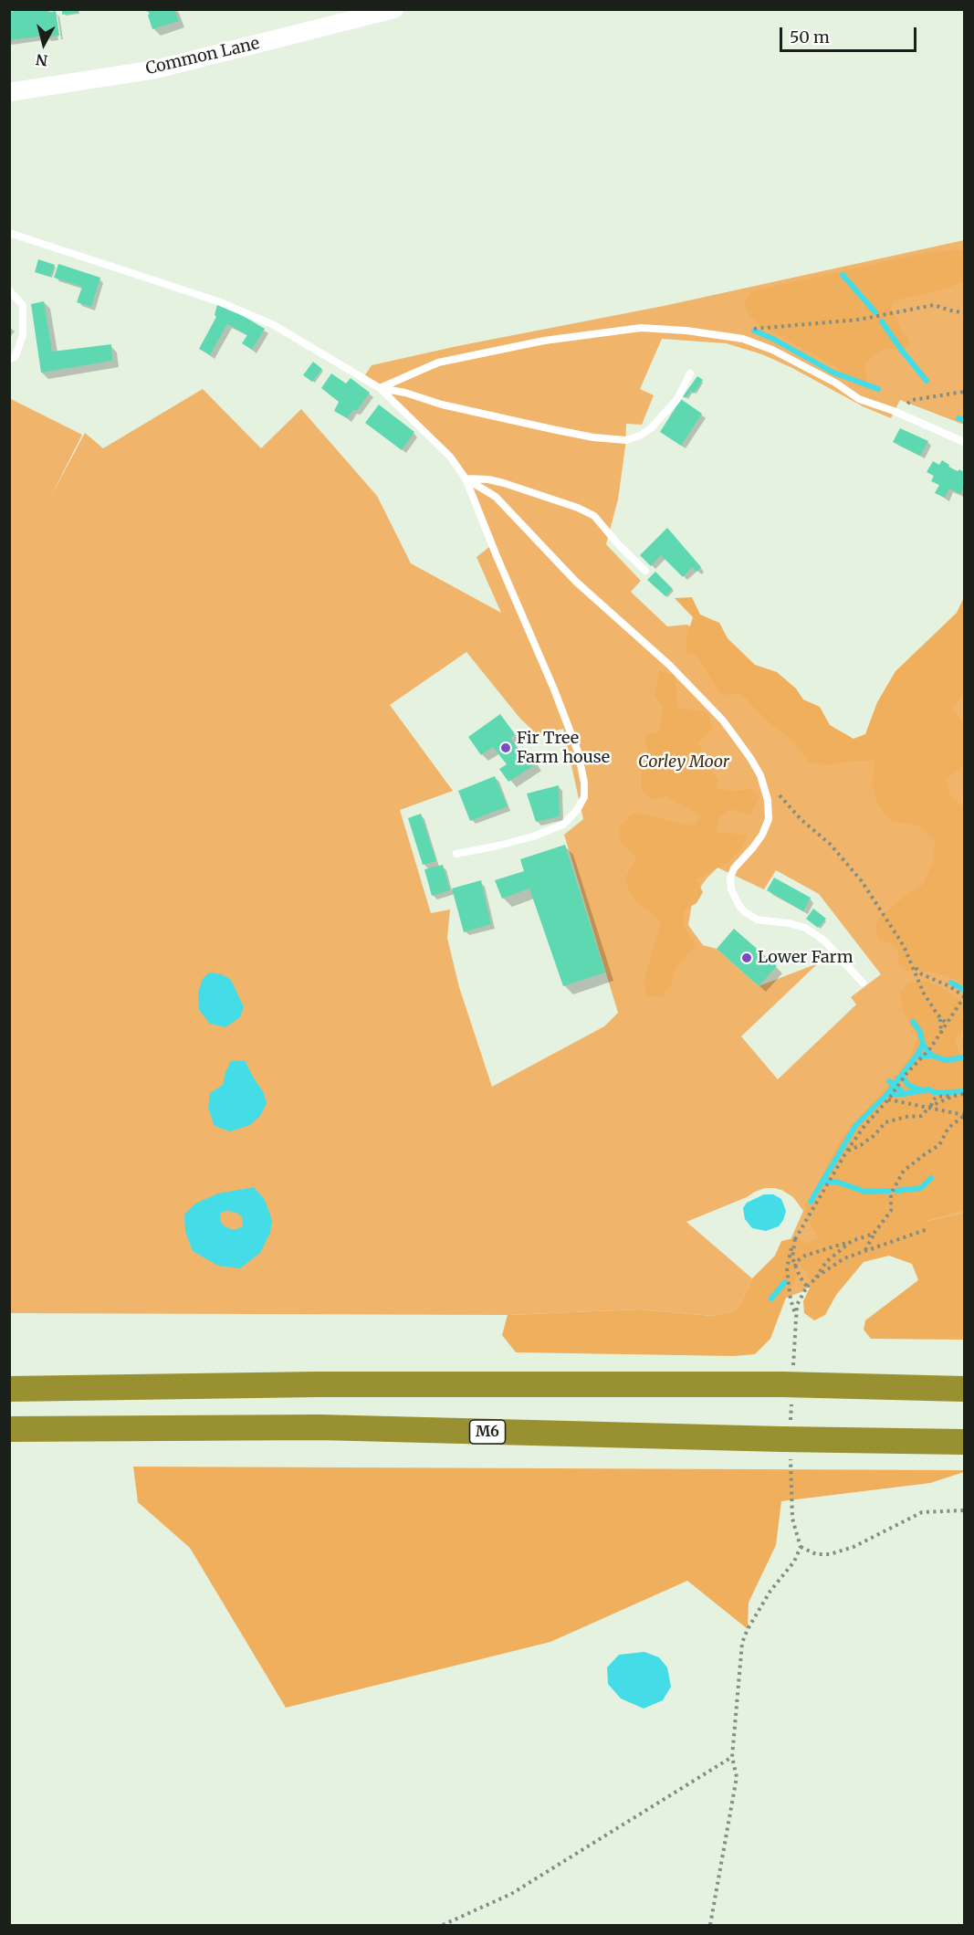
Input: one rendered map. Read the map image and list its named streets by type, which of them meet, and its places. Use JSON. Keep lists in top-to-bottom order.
{
  "streets": {
    "highway": ["M6"],
    "street": ["Common Lane"]
  },
  "parks": ["Corley Moor"],
  "places": ["Fir Tree Farm house", "Lower Farm"],
  "scale_bar": "50 m",
  "north": "bottom"
}
